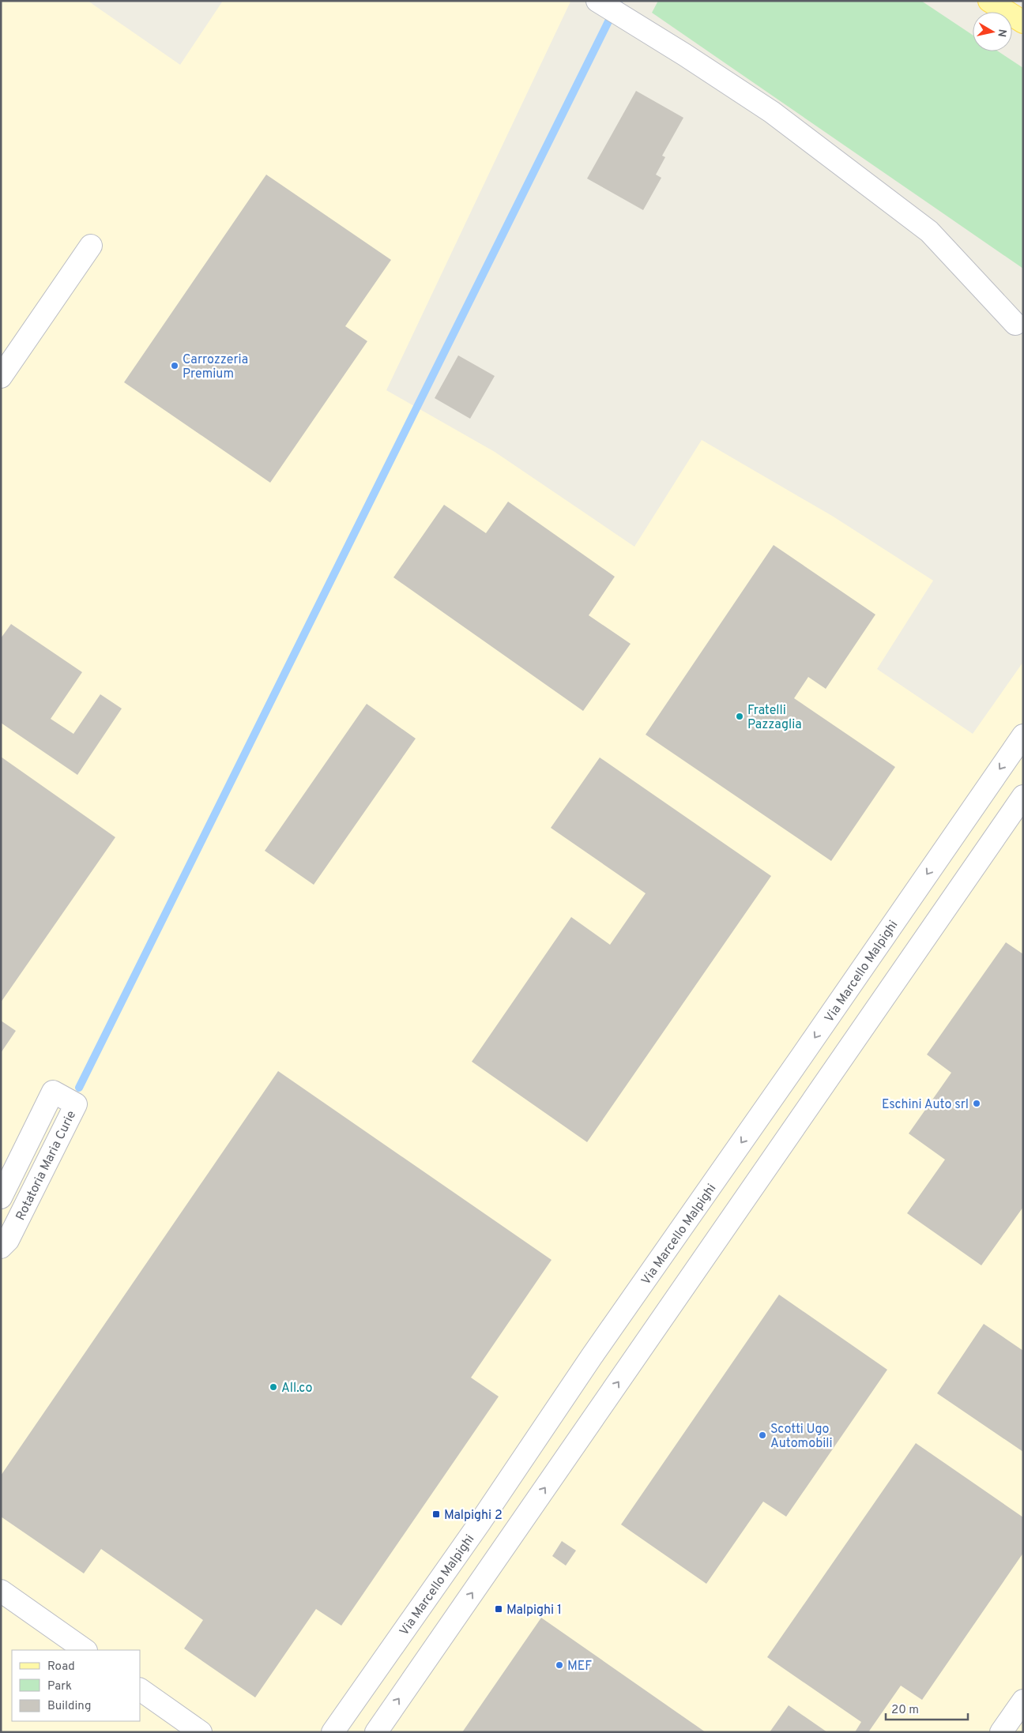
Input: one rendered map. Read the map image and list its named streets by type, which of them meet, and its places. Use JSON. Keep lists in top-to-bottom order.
{
  "streets": {
    "street": ["Via Marcello Malpighi", "Rotatoria Maria Curie"]
  },
  "places": {
    "other": [
      "Carrozzeria Premium",
      "Fratelli Pazzaglia",
      "Eschini Auto srl",
      "All.co",
      "Scotti Ugo Automobili",
      "MEF"
    ],
    "transit": ["Malpighi 2", "Malpighi 1"]
  },
  "legend": ["Road", "Park", "Building"],
  "scale_bar": "20 m",
  "north": "right"
}
